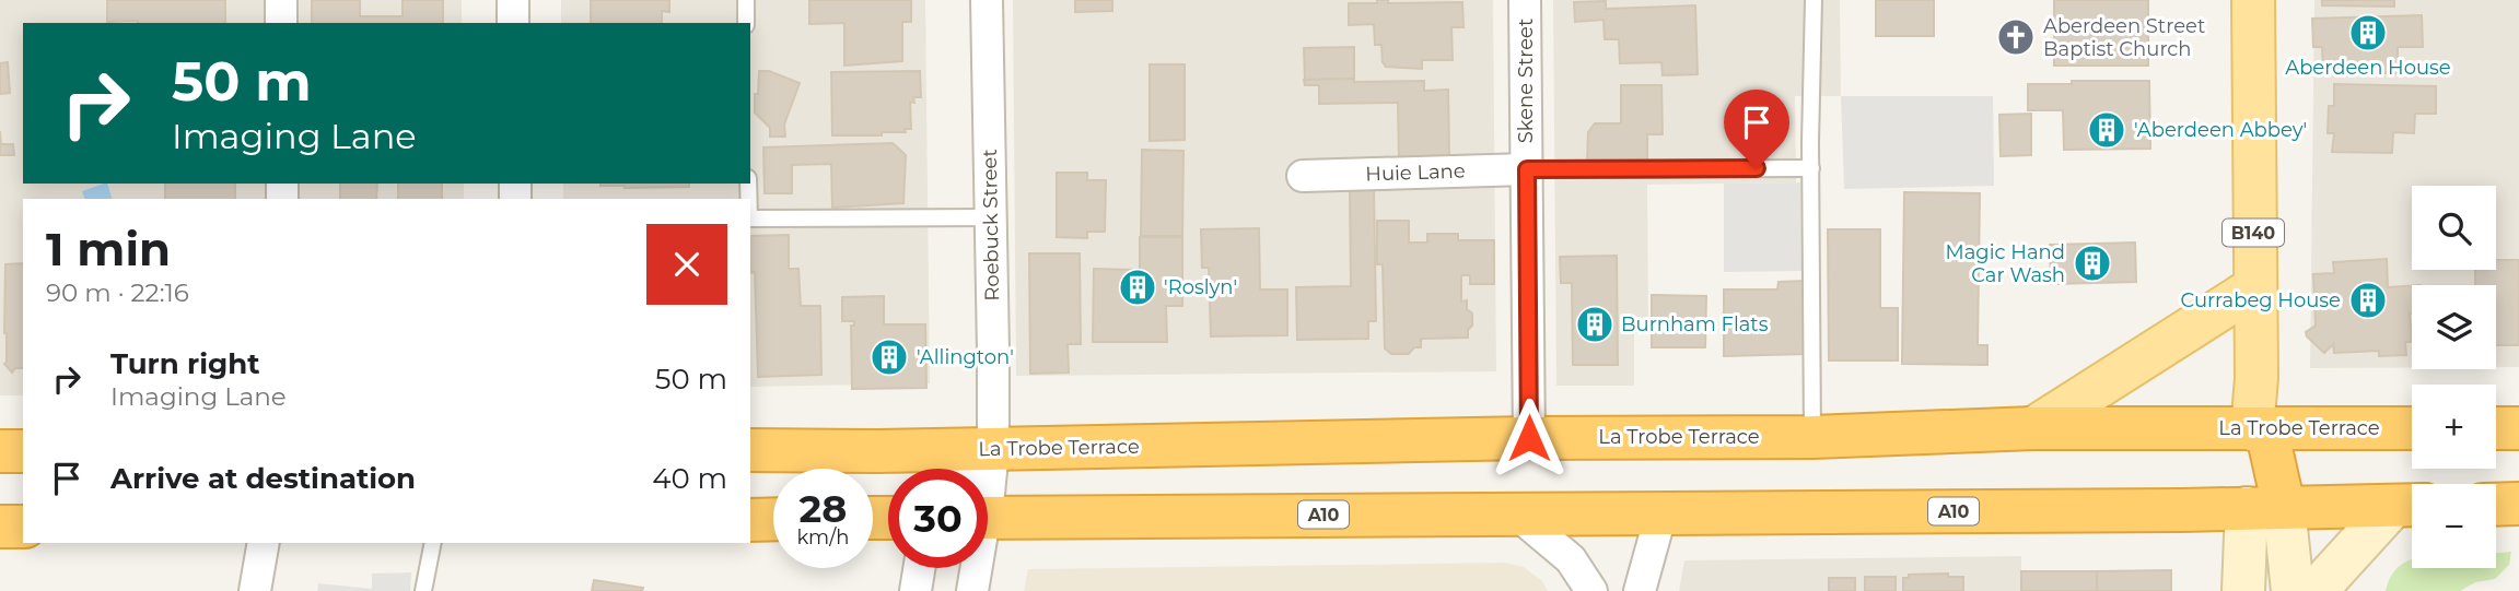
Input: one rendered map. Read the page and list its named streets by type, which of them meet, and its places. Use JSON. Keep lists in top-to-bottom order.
{
  "streets": {
    "highway": ["B140", "La Trobe Terrace", "A10"],
    "street": ["Skene Street", "Huie Lane", "Roebuck Street"]
  },
  "crossings": [
    ["Skene Street", "Huie Lane"],
    ["Skene Street", "La Trobe Terrace"],
    ["Roebuck Street", "La Trobe Terrace"],
    ["B140", "La Trobe Terrace"],
    ["B140", "A10"]
  ],
  "places": {
    "building": [
      "Aberdeen House",
      "'Aberdeen Abbey'",
      "Magic Hand Car Wash",
      "'Roslyn'",
      "Currabeg House",
      "Burnham Flats",
      "'Allington'"
    ],
    "church": ["Aberdeen Street Baptist Church"]
  },
  "page": {
    "turn": ["50 m", "Imaging Lane"],
    "map_buttons": ["+", "−"],
    "heading": ["1 min", "90 m · 22:16"],
    "list": [
      {
        "name": "Turn right",
        "note": "Imaging Lane",
        "value": "50 m"
      },
      {
        "name": "Arrive at destination",
        "value": "40 m"
      }
    ],
    "speed": "28 km/h",
    "limit": "30"
  }
}
